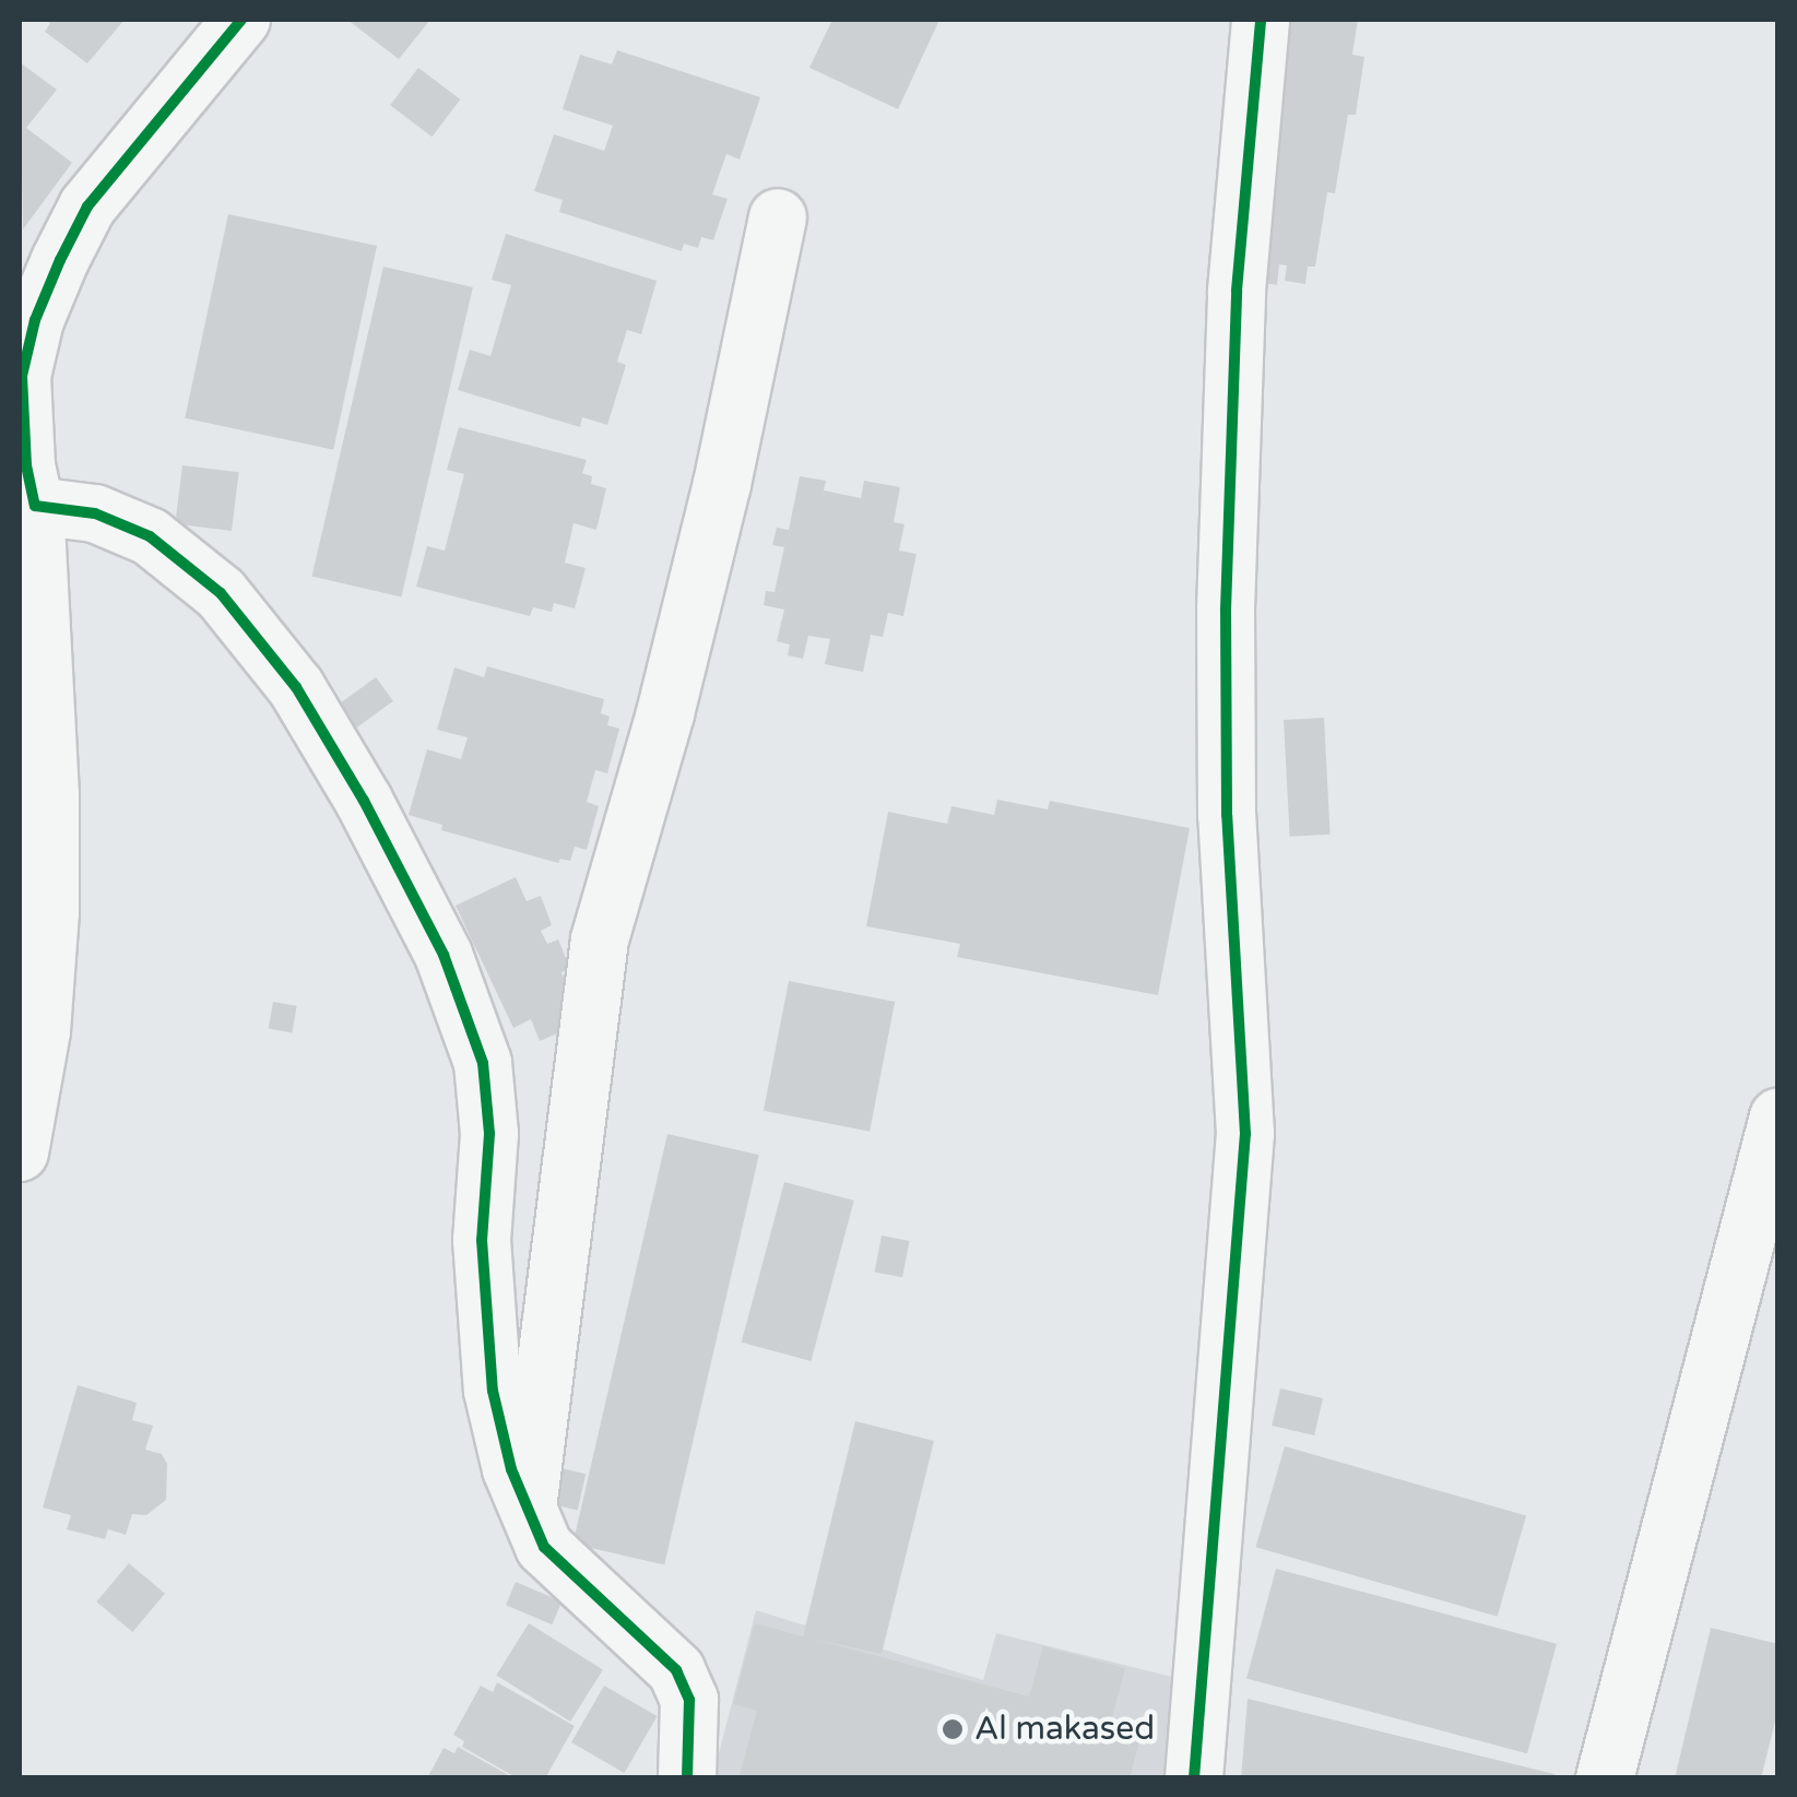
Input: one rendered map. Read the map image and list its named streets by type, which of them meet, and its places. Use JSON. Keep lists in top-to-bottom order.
{
  "places": ["Al makased"]
}
